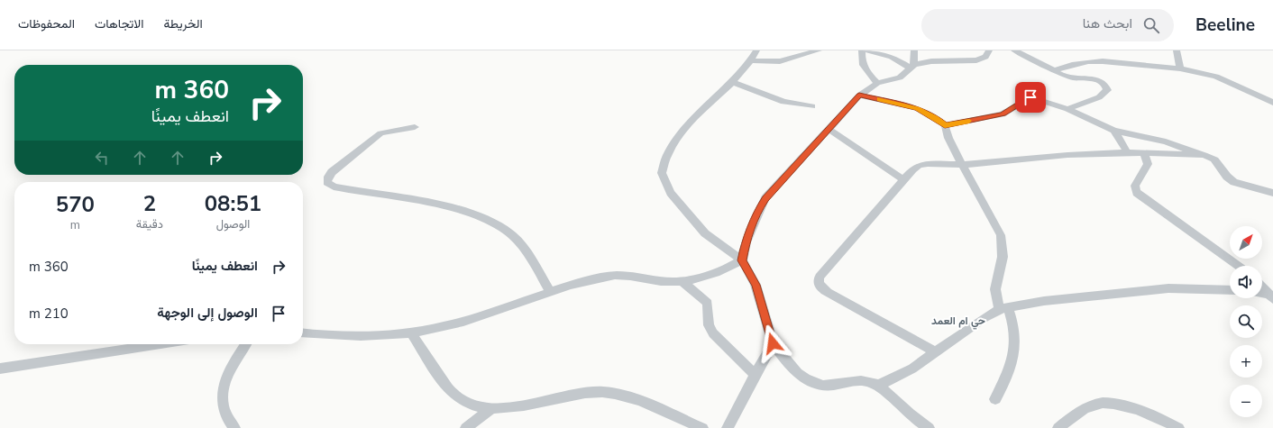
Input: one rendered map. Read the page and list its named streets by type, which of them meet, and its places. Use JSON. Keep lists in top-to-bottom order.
{
  "districts": ["حي ام العمد"],
  "north": "top right",
  "page": {
    "header": "Beeline",
    "search": "ابحث هنا",
    "nav": ["الخريطة", "الاتجاهات", "المحفوظات"],
    "turn": ["360 m", "انعطف يمينًا"],
    "eta": [
      "08:51",
      "الوصول",
      "2",
      "دقيقة",
      "570",
      "m"
    ],
    "map_buttons": ["+", "−"],
    "list": [
      {
        "name": "انعطف يمينًا",
        "value": "360 m"
      },
      {
        "name": "الوصول إلى الوجهة",
        "value": "210 m"
      }
    ]
  }
}
